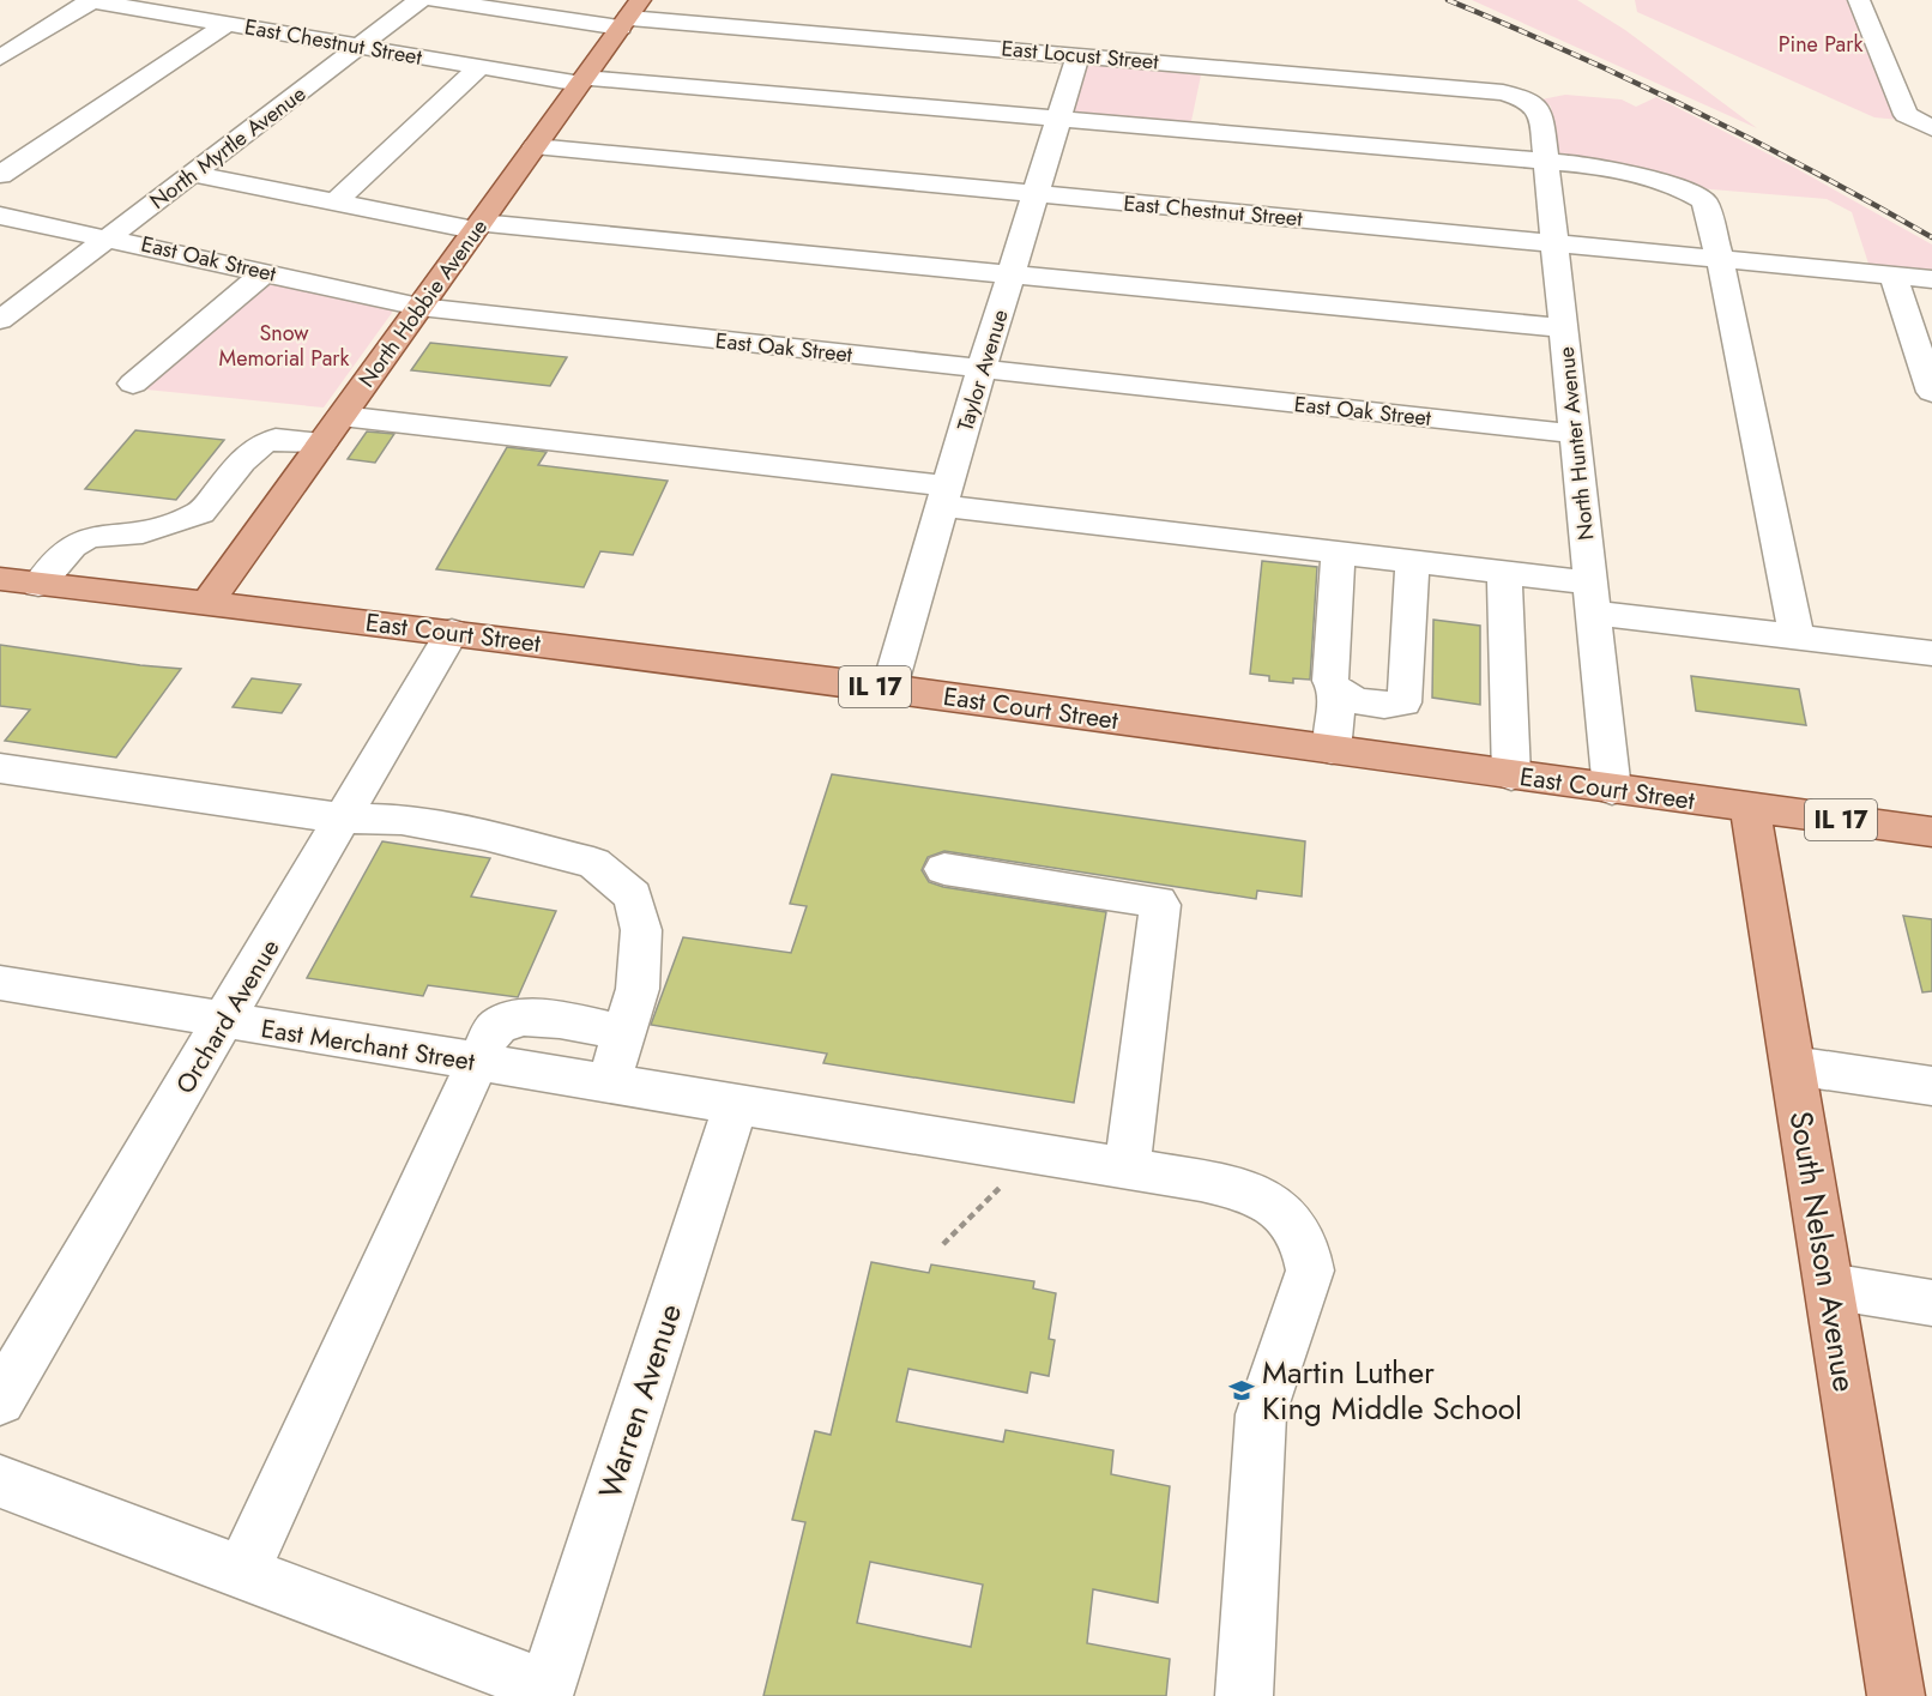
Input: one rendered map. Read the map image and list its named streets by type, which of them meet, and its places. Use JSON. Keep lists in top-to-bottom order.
{
  "streets": {
    "main road": [
      "North Hobbie Avenue",
      "East Court Street",
      "IL 17",
      "South Nelson Avenue"
    ],
    "street": [
      "East Chestnut Street",
      "East Locust Street",
      "North Myrtle Avenue",
      "East Oak Street",
      "Taylor Avenue",
      "North Hunter Avenue",
      "Orchard Avenue",
      "East Merchant Street",
      "Warren Avenue"
    ]
  },
  "crossings": [
    ["East Chestnut Street", "North Myrtle Avenue"],
    ["East Chestnut Street", "North Hobbie Avenue"],
    ["East Chestnut Street", "Taylor Avenue"],
    ["East Chestnut Street", "North Hunter Avenue"],
    ["East Locust Street", "North Hobbie Avenue"],
    ["East Locust Street", "Taylor Avenue"],
    ["East Locust Street", "North Hunter Avenue"],
    ["North Myrtle Avenue", "East Oak Street"],
    ["East Oak Street", "North Hobbie Avenue"],
    ["East Oak Street", "Taylor Avenue"],
    ["East Oak Street", "North Hunter Avenue"],
    ["North Hobbie Avenue", "East Court Street"],
    ["Taylor Avenue", "East Court Street"],
    ["North Hunter Avenue", "East Court Street"],
    ["East Court Street", "Orchard Avenue"],
    ["East Court Street", "South Nelson Avenue"],
    ["Orchard Avenue", "East Merchant Street"],
    ["East Merchant Street", "Warren Avenue"]
  ],
  "parks": ["Pine Park", "Snow Memorial Park"],
  "places": {
    "school or university": ["Martin Luther King Middle School"]
  }
}
